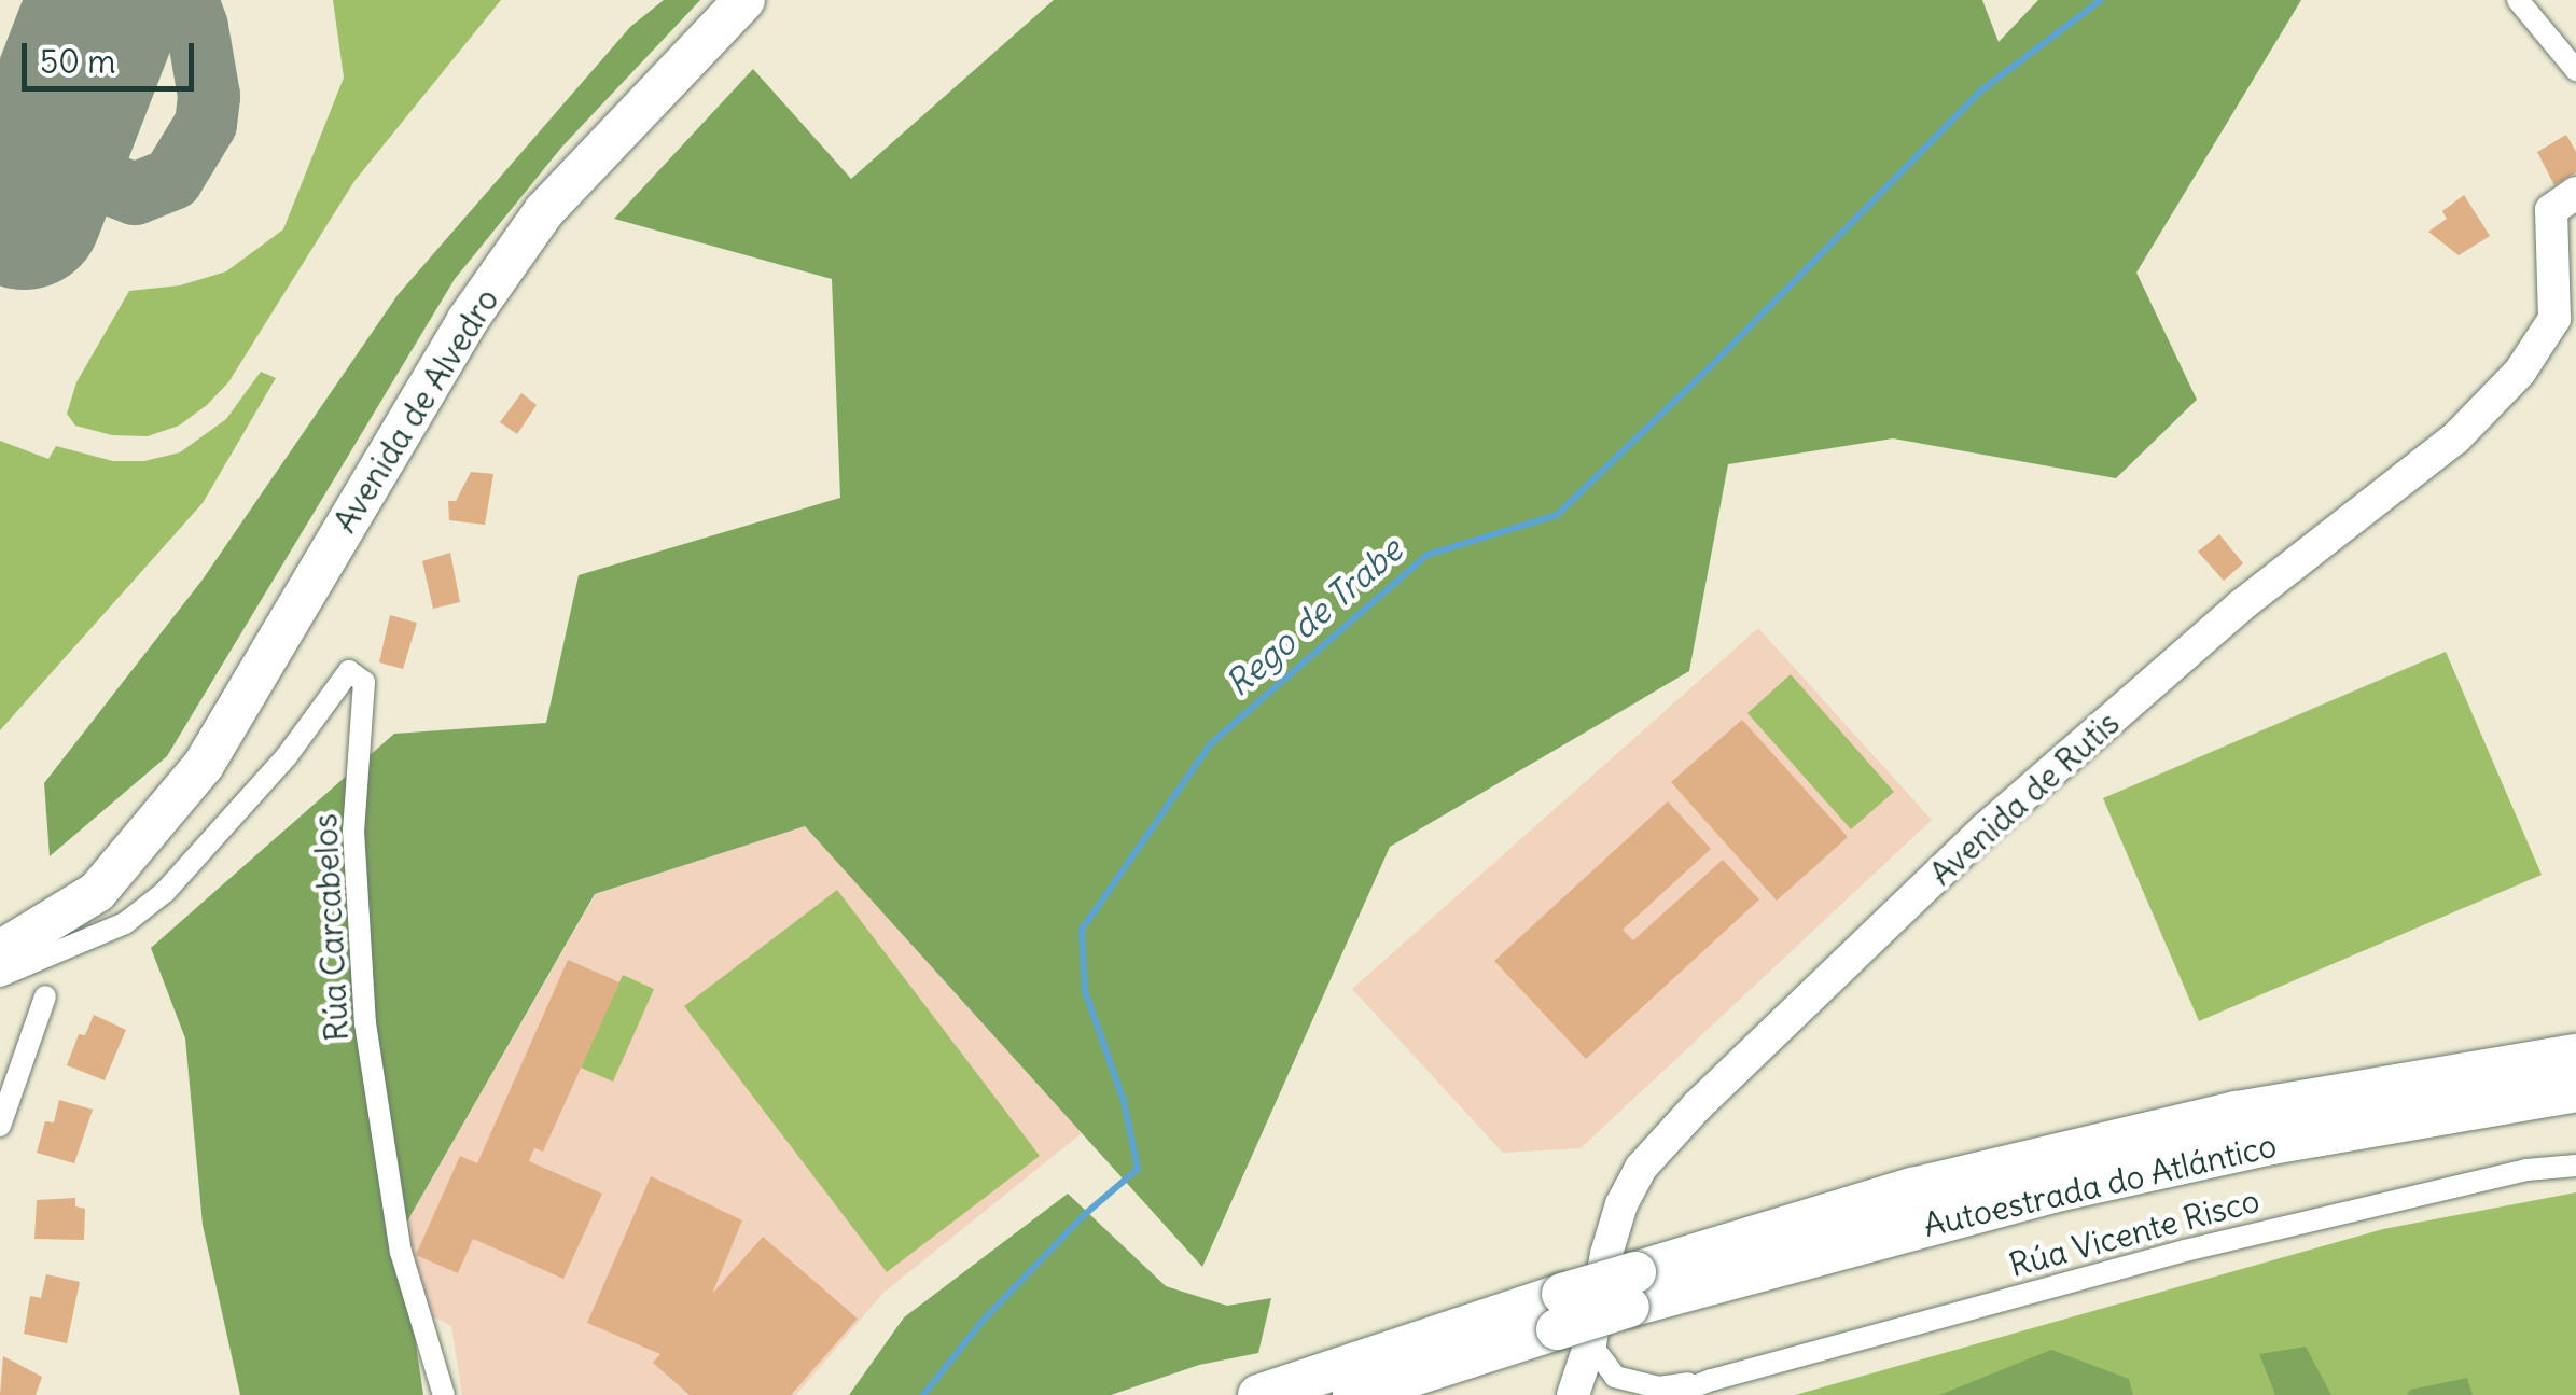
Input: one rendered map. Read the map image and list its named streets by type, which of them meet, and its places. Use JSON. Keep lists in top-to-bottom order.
{
  "streets": {
    "highway": ["Avenida de Alvedro", "Autoestrada do Atlántico"],
    "street": ["Avenida de Rutis", "Rúa Carcabelos", "Rúa Vicente Risco"]
  },
  "water": ["Rego de Trabe"],
  "scale_bar": "50 m"
}
